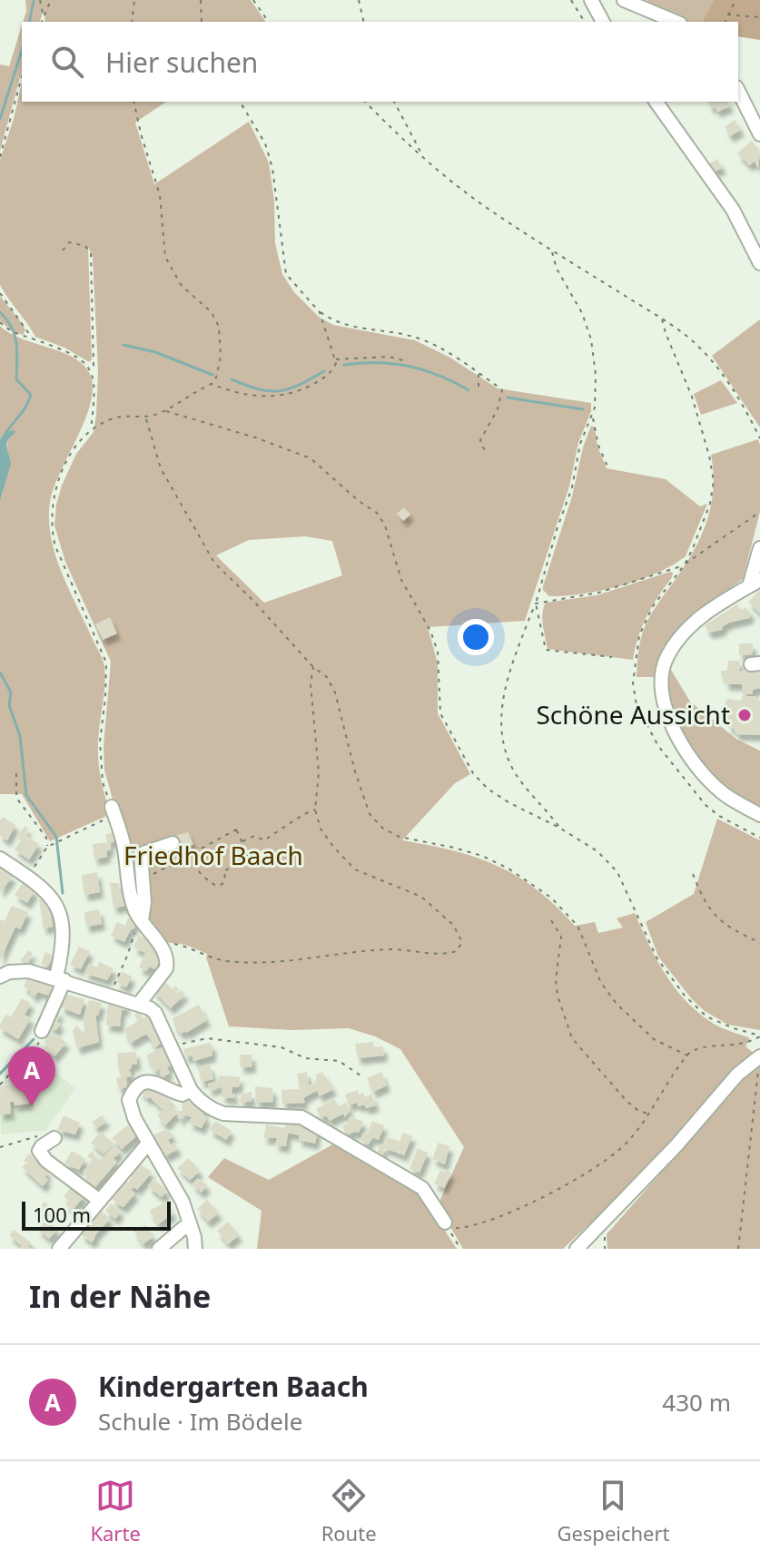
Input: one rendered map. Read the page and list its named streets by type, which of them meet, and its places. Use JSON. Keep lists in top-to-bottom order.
{
  "parks": ["Friedhof Baach"],
  "places": ["Schöne Aussicht"],
  "scale_bar": "100 m",
  "page": {
    "search": "Hier suchen",
    "pins": "A",
    "scale": "100 m",
    "heading": "In der Nähe",
    "list": [
      {
        "mark": "A",
        "name": "Kindergarten Baach",
        "note": "Schule · Im Bödele",
        "value": "430 m"
      }
    ],
    "nav": ["Karte", "Route", "Gespeichert"]
  }
}
